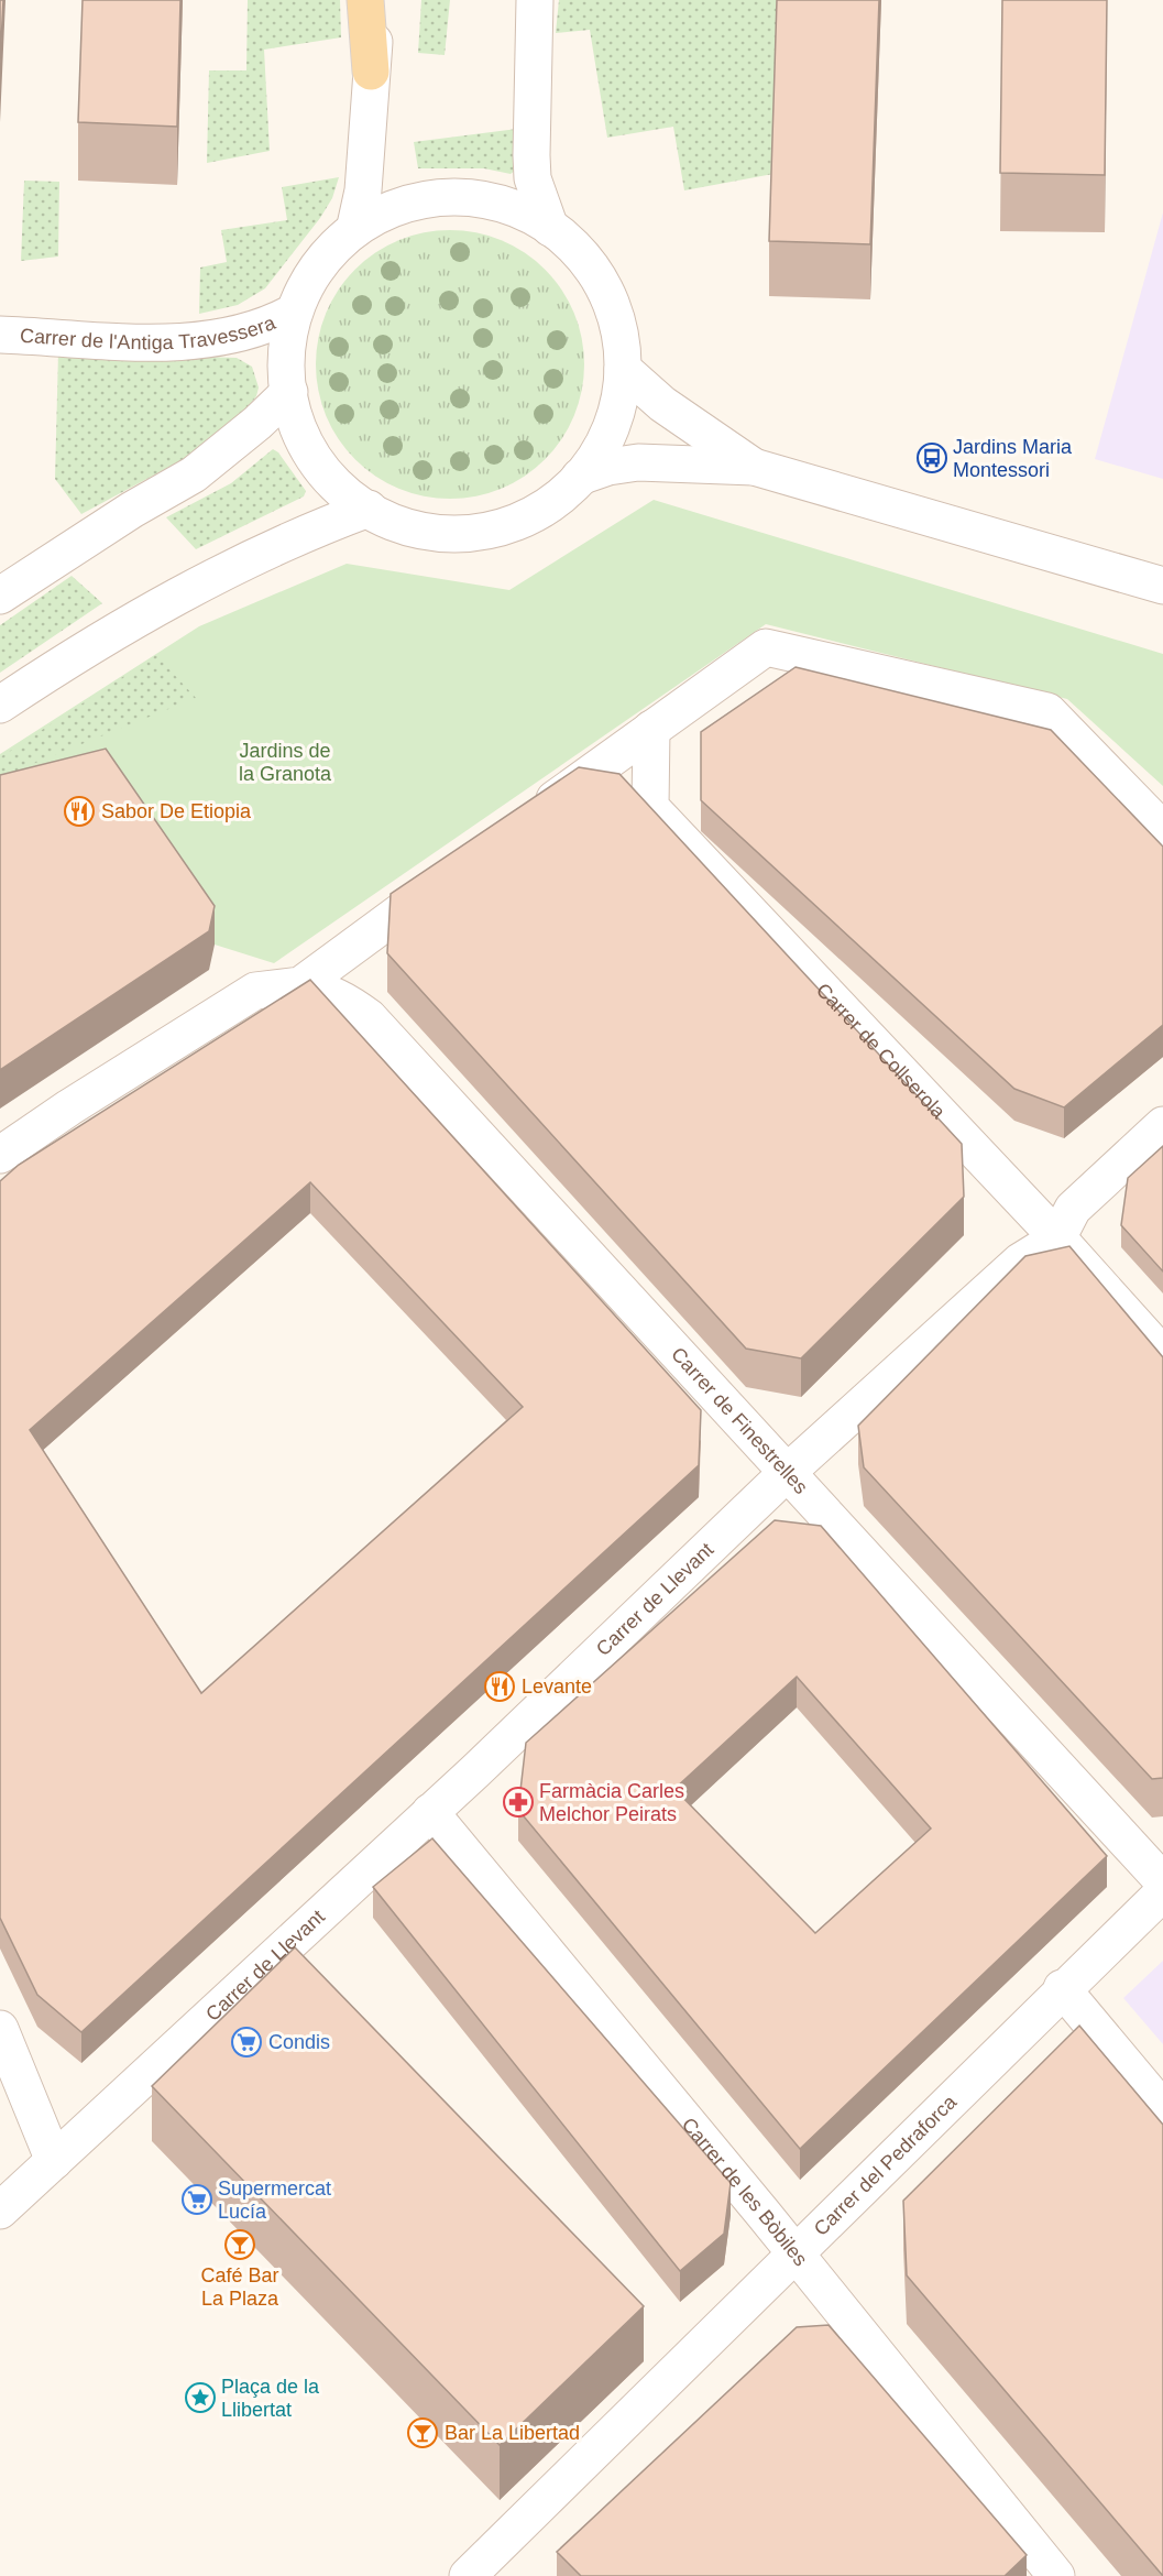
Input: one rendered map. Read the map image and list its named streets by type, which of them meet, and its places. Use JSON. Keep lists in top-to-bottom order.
{
  "streets": {
    "street": [
      "Carrer de l'Antiga Travessera",
      "Carrer de Collserola",
      "Carrer de Finestrelles",
      "Carrer de Llevant",
      "Carrer del Pedraforca",
      "Carrer de les Bòbiles"
    ]
  },
  "crossings": [
    ["Carrer de Collserola", "Carrer de Llevant"],
    ["Carrer de Finestrelles", "Carrer de Llevant"],
    ["Carrer de Llevant", "Carrer de les Bòbiles"],
    ["Carrer del Pedraforca", "Carrer de les Bòbiles"]
  ],
  "parks": ["Jardins de la Granota"],
  "places": {
    "bus stop": ["Jardins Maria Montessori"],
    "restaurant": ["Sabor De Etiopia", "Levante"],
    "pharmacy": ["Farmàcia Carles Melchor Peirats"],
    "supermarket": ["Condis", "Supermercat Lucía"],
    "bar": ["Café Bar La Plaza", "Bar La Libertad"],
    "place": ["Plaça de la Llibertat"]
  }
}
